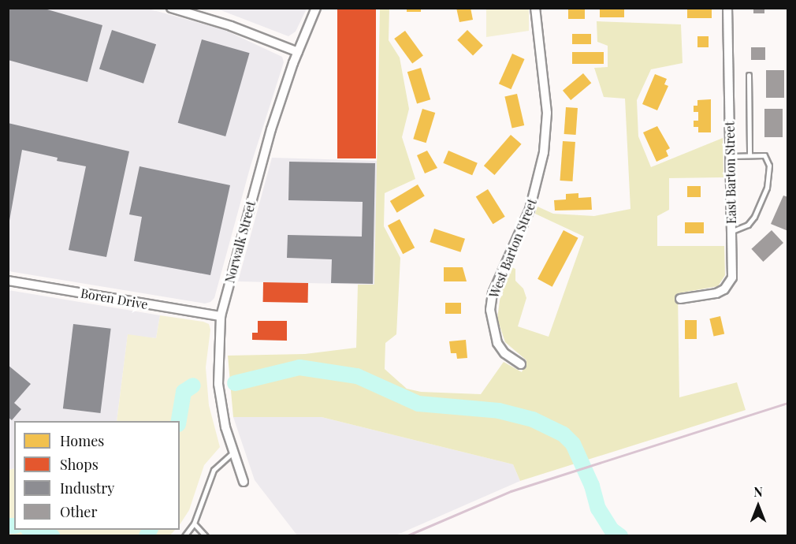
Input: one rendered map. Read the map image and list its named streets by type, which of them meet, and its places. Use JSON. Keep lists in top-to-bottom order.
{
  "streets": {
    "street": [
      "East Barton Street",
      "Norwalk Street",
      "West Barton Street",
      "Boren Drive"
    ]
  },
  "crossings": [
    ["Norwalk Street", "Boren Drive"]
  ],
  "legend": [
    "Homes",
    "Shops",
    "Industry",
    "Other"
  ],
  "north": "top"
}
